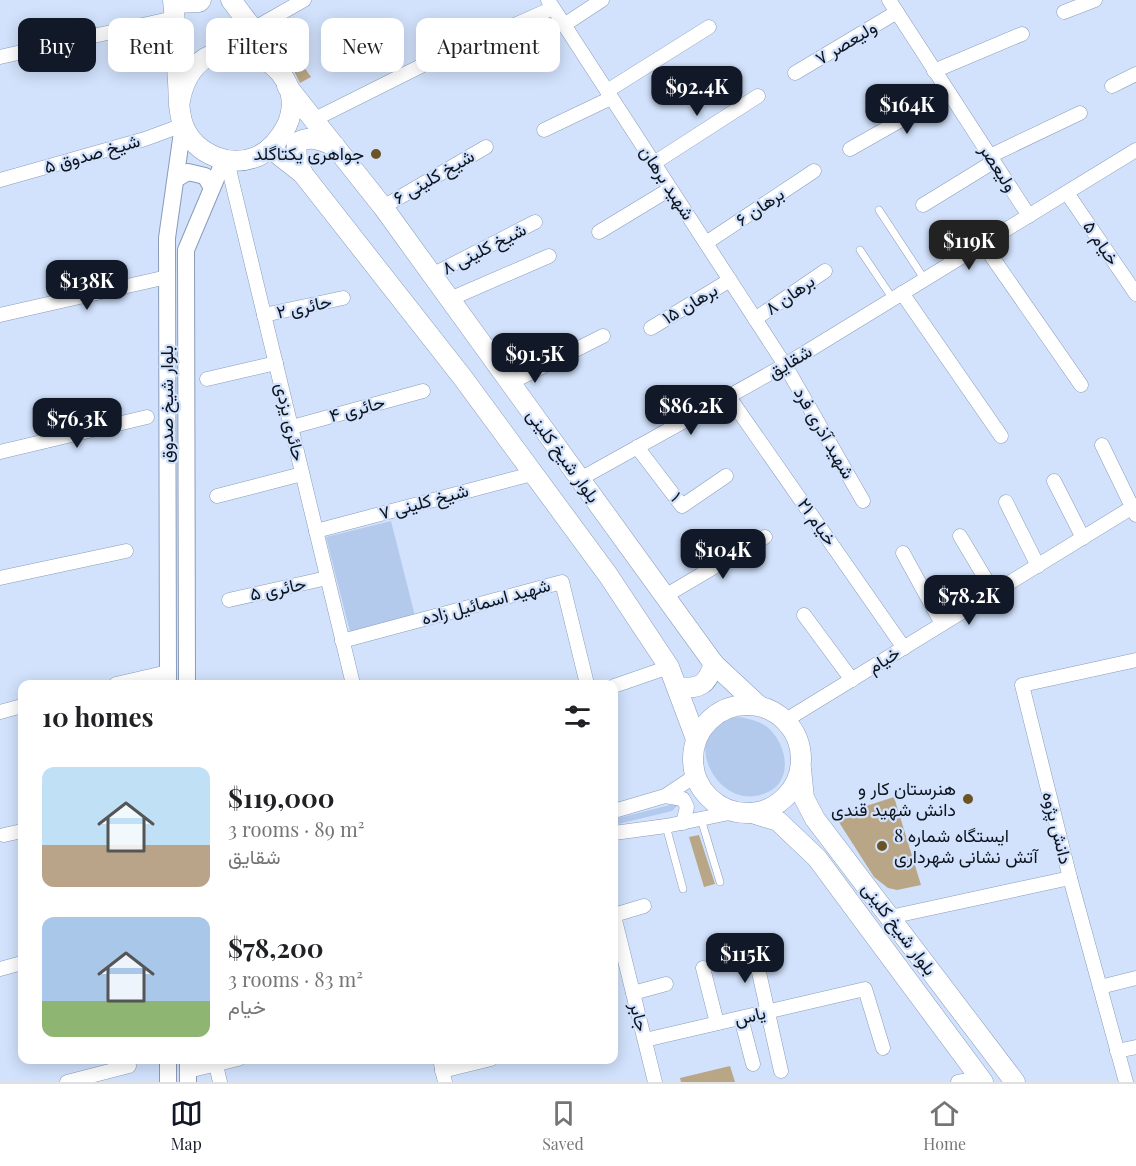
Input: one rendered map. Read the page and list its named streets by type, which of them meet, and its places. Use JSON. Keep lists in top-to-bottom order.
{
  "streets": {
    "main road": ["بلوار شیخ کلینی"],
    "street": [
      "ولیعصر ۷",
      "شیخ صدوق ۵",
      "ولیعصر",
      "شیخ کلینی ۶",
      "شهید برهان",
      "برهان ۶",
      "خیام ۵",
      "شیخ کلینی ۸",
      "برهان ۸",
      "برهان ۱۵",
      "حائری ۲",
      "شقایق",
      "بلوار شیخ صدوق",
      "حائری ۴",
      "حائری یزدی",
      "شهید آذری فرد",
      "۱",
      "شیخ کلینی ۷",
      "خیام ۲۱",
      "حائری ۵",
      "شهید اسمائیل زاده",
      "خیام",
      "دانش پژوه",
      "یاس",
      "جابر"
    ]
  },
  "crossings": [
    ["ولیعصر ۷", "ولیعصر"],
    ["شیخ صدوق ۵", "بلوار شیخ صدوق"],
    ["شیخ صدوق ۵", "حائری یزدی"],
    ["شیخ صدوق ۵", "بلوار شیخ کلینی"],
    ["ولیعصر", "شقایق"],
    ["شیخ کلینی ۶", "بلوار شیخ کلینی"],
    ["شهید برهان", "برهان ۶"],
    ["شهید برهان", "برهان ۸"],
    ["شهید برهان", "برهان ۱۵"],
    ["شهید برهان", "شقایق"],
    ["شهید برهان", "شهید آذری فرد"],
    ["خیام ۵", "شقایق"],
    ["شیخ کلینی ۸", "بلوار شیخ کلینی"],
    ["حائری ۲", "حائری یزدی"],
    ["شقایق", "شهید آذری فرد"],
    ["شقایق", "بلوار شیخ کلینی"],
    ["شقایق", "۱"],
    ["شقایق", "خیام ۲۱"],
    ["بلوار شیخ صدوق", "حائری یزدی"],
    ["بلوار شیخ صدوق", "بلوار شیخ کلینی"],
    ["حائری ۴", "حائری یزدی"],
    ["حائری یزدی", "بلوار شیخ کلینی"],
    ["حائری یزدی", "شیخ کلینی ۷"],
    ["حائری یزدی", "حائری ۵"],
    ["حائری یزدی", "شهید اسمائیل زاده"],
    ["بلوار شیخ کلینی", "شیخ کلینی ۷"],
    ["بلوار شیخ کلینی", "خیام"],
    ["خیام ۲۱", "خیام"],
    ["یاس", "جابر"]
  ],
  "places": ["جواهری یکتاگلد", "هنرستان کار و دانش شهید قندی", "ایستگاه شماره 8 آتش نشانی شهرداری"],
  "page": {
    "chip": [
      "Buy",
      "Rent",
      "Filters",
      "New",
      "Apartment"
    ],
    "price": [
      "$92.4K",
      "$164K",
      "$119K",
      "$138K",
      "$91.5K",
      "$86.2K",
      "$76.3K",
      "$104K",
      "$78.2K",
      "$115K"
    ],
    "heading": "10 homes",
    "list": [
      {
        "name": "$119,000",
        "note": "3 rooms · 89 m² · شقایق"
      },
      {
        "name": "$78,200",
        "note": "3 rooms · 83 m² · خیام"
      }
    ],
    "tabs": ["Map", "Saved", "Home"]
  }
}
